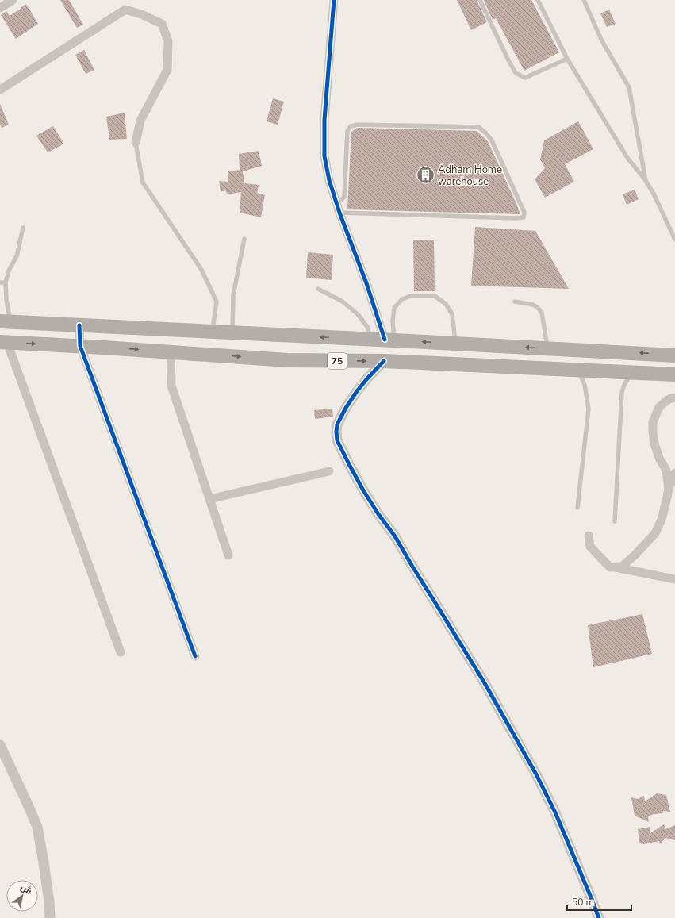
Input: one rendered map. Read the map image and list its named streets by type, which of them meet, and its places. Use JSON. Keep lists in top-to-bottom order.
{
  "streets": {
    "highway": ["75"]
  },
  "places": {
    "building": ["Adham Home warehouse"]
  },
  "scale_bar": "50 m",
  "north": "top right"
}
